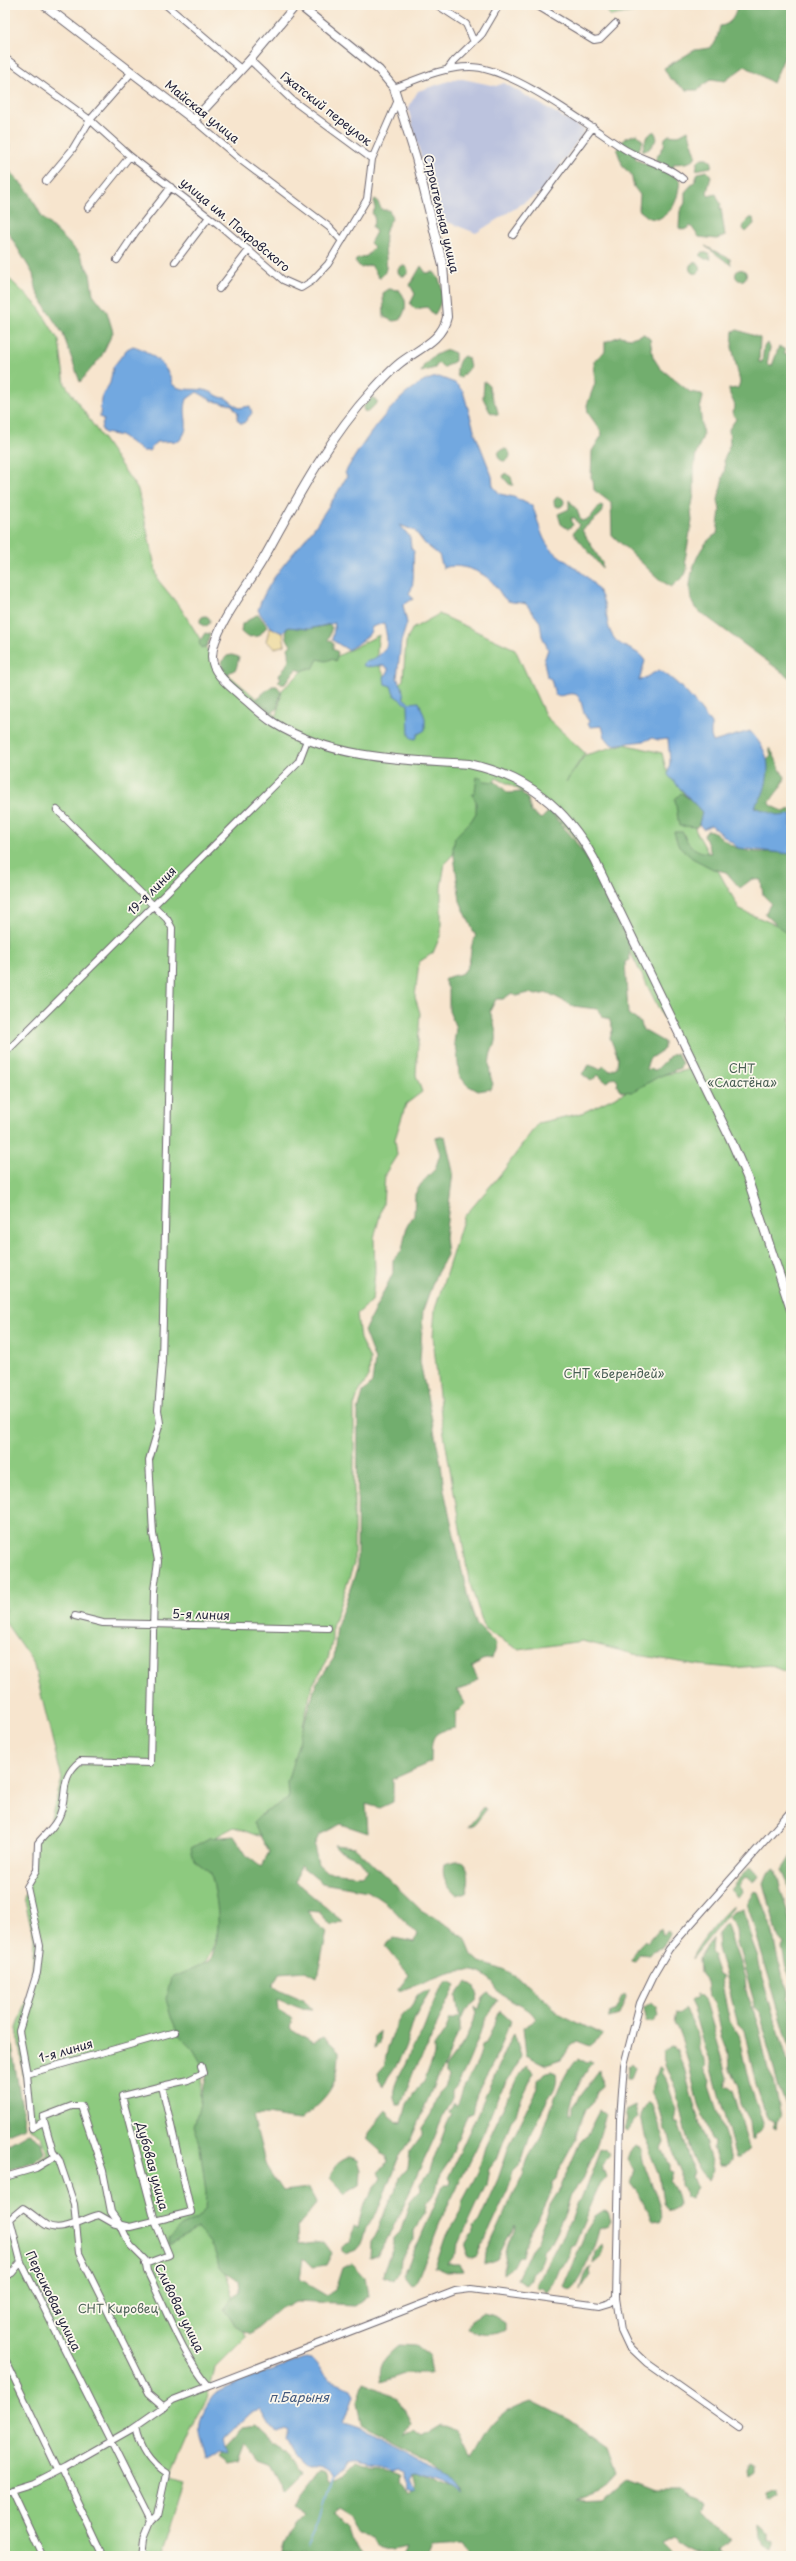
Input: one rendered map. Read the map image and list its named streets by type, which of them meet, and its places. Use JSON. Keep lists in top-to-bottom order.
{
  "streets": {
    "street": [
      "Гжатский переулок",
      "Майская улица",
      "Строительная улица",
      "улица им. Покровского",
      "19-я линия",
      "5-я линия",
      "1-я линия",
      "Дубовая улица",
      "Персиковая улица",
      "Сливовая улица"
    ]
  },
  "crossings": [
    ["Гжатский переулок", "улица им. Покровского"],
    ["Майская улица", "улица им. Покровского"],
    ["Строительная улица", "улица им. Покровского"],
    ["Строительная улица", "19-я линия"],
    ["1-я линия", "Сливовая улица"],
    ["Дубовая улица", "Сливовая улица"],
    ["Персиковая улица", "Сливовая улица"]
  ],
  "water": ["п.Барыня"],
  "parks": ["СНТ «Сластёна»", "СНТ «Берендей»", "СНТ Кировец"]
}
